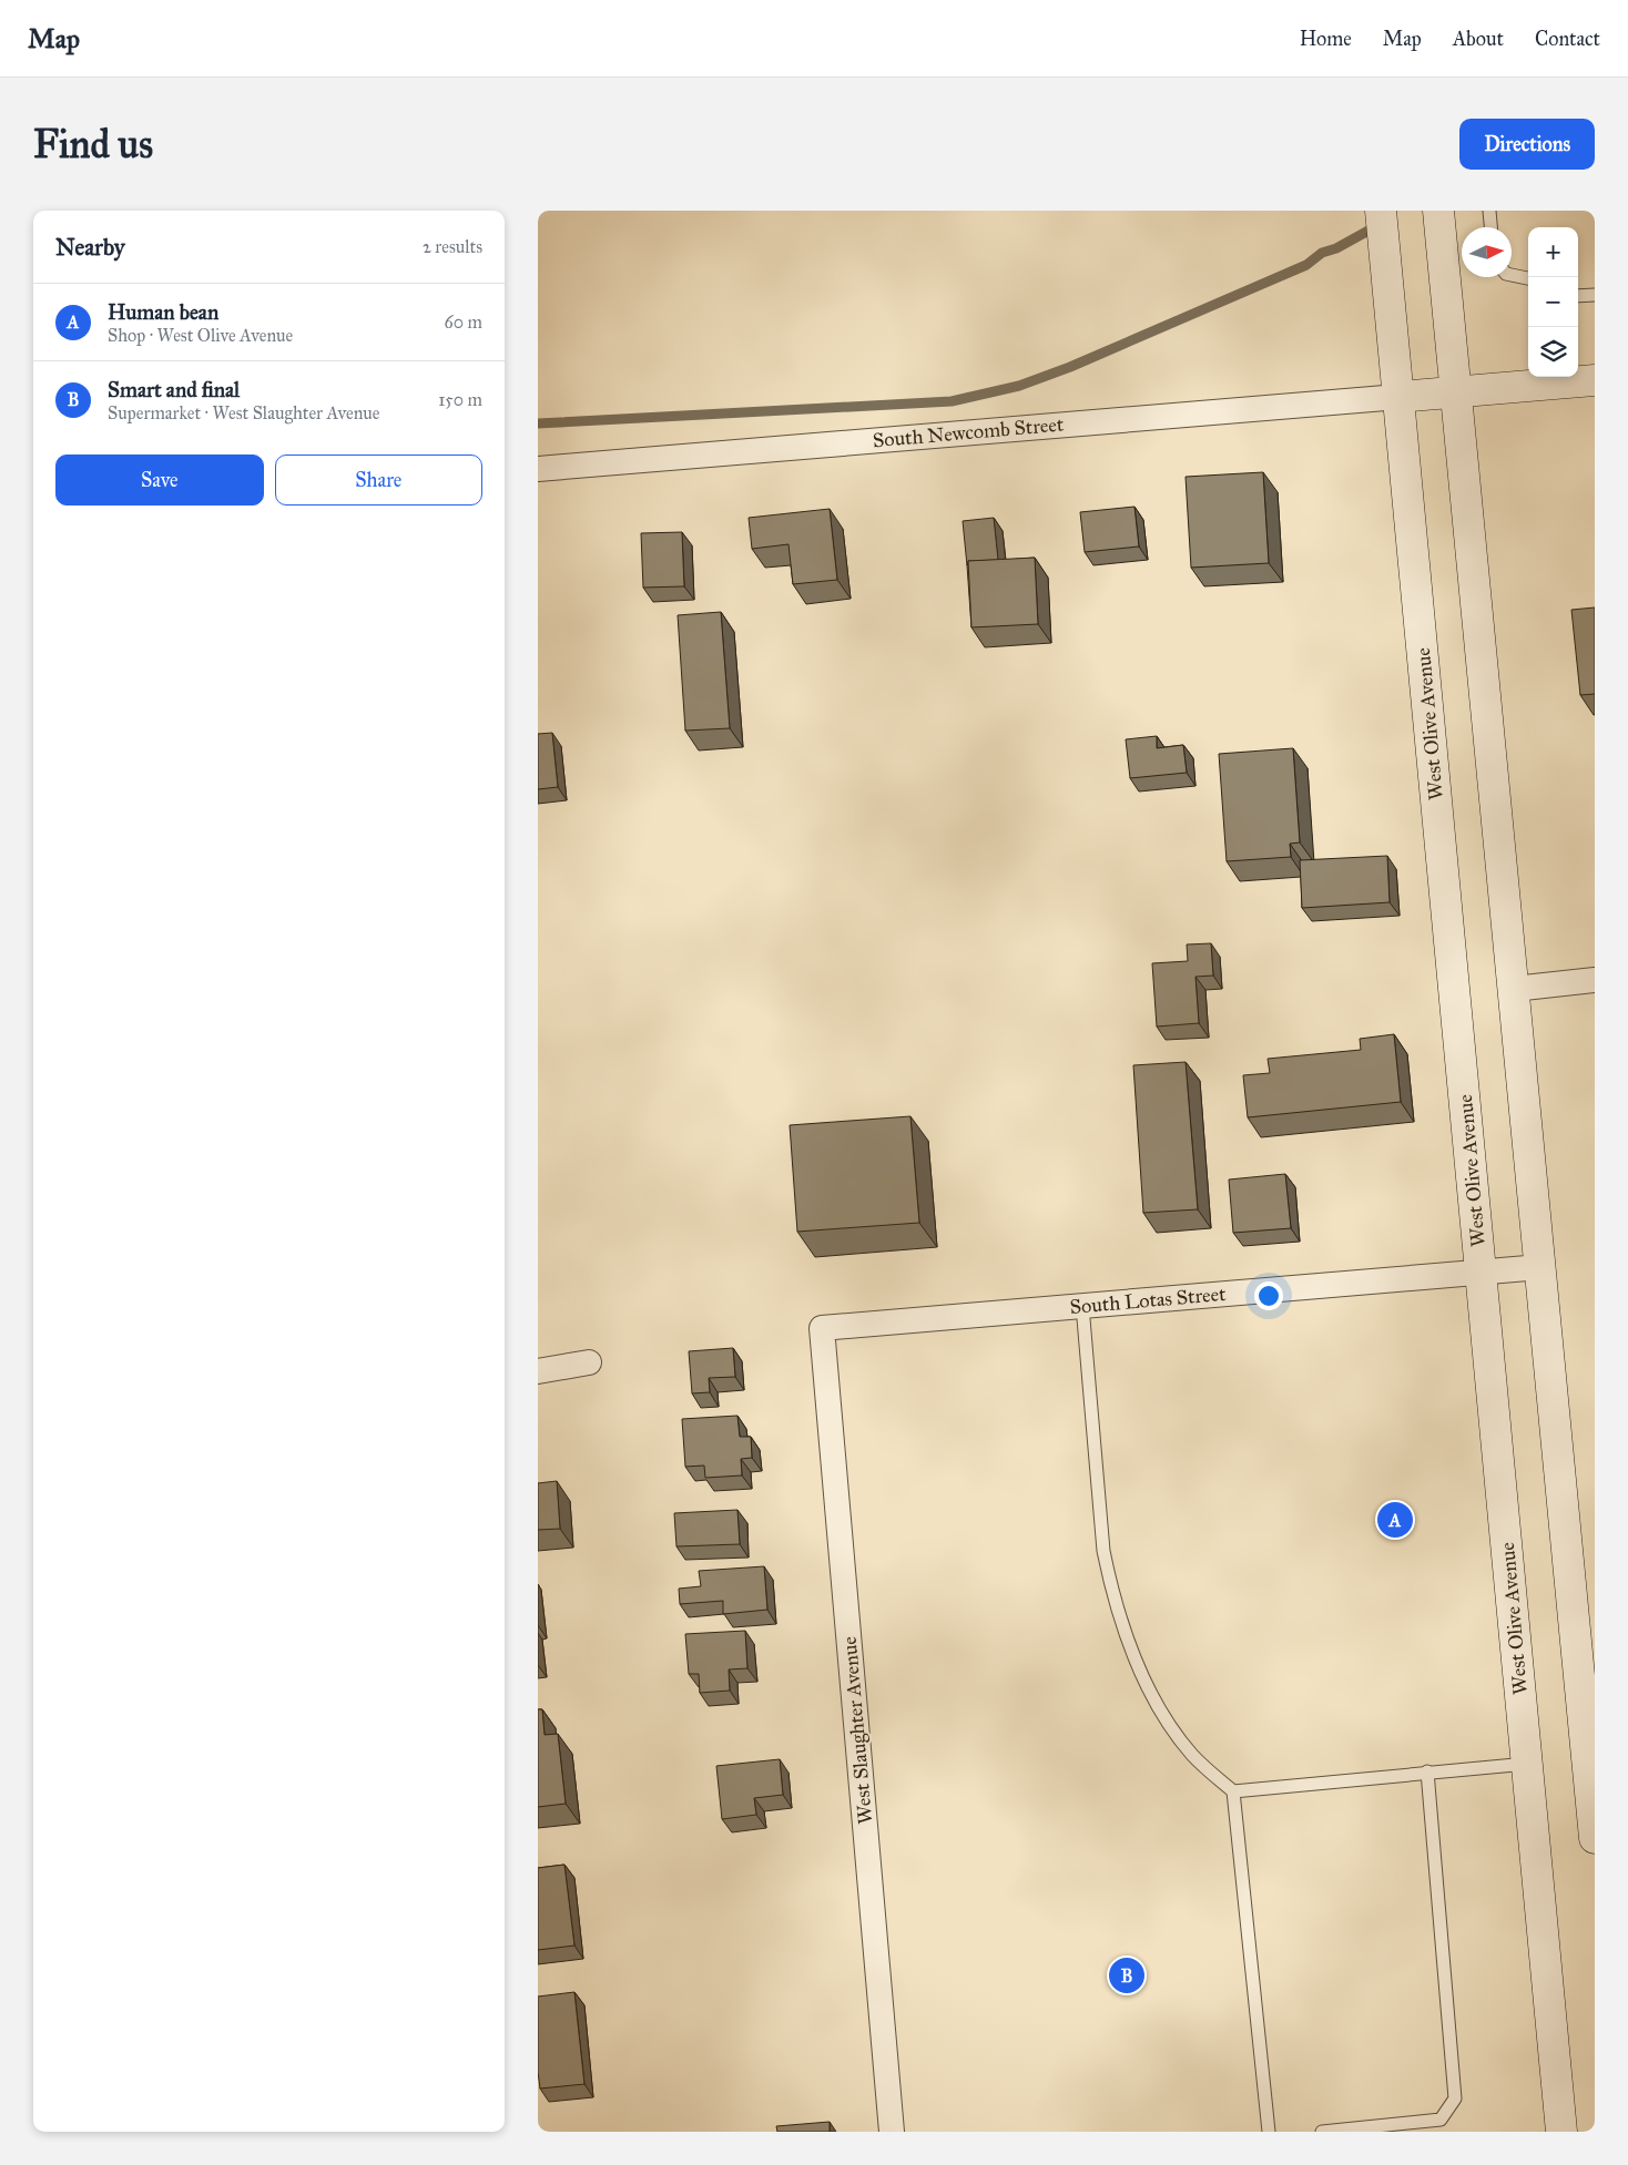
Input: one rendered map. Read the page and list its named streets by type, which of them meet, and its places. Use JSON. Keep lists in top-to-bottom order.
{
  "streets": {
    "main road": ["West Olive Avenue"],
    "street": ["South Newcomb Street", "South Lotas Street", "West Slaughter Avenue"]
  },
  "crossings": [
    ["South Newcomb Street", "West Olive Avenue"],
    ["West Olive Avenue", "South Lotas Street"],
    ["South Lotas Street", "West Slaughter Avenue"]
  ],
  "north": "right",
  "page": {
    "header": "Map",
    "nav": [
      "Home",
      "Map",
      "About",
      "Contact"
    ],
    "buttons": [
      "Directions",
      ["Save", "Share"]
    ],
    "title": "Find us",
    "heading": ["Nearby", "2 results"],
    "map_buttons": ["+", "−"],
    "list": [
      {
        "mark": "A",
        "name": "Human bean",
        "note": "Shop · West Olive Avenue",
        "value": "60 m"
      },
      {
        "mark": "B",
        "name": "Smart and final",
        "note": "Supermarket · West Slaughter Avenue",
        "value": "150 m"
      }
    ],
    "pins": ["A", "B"]
  }
}
